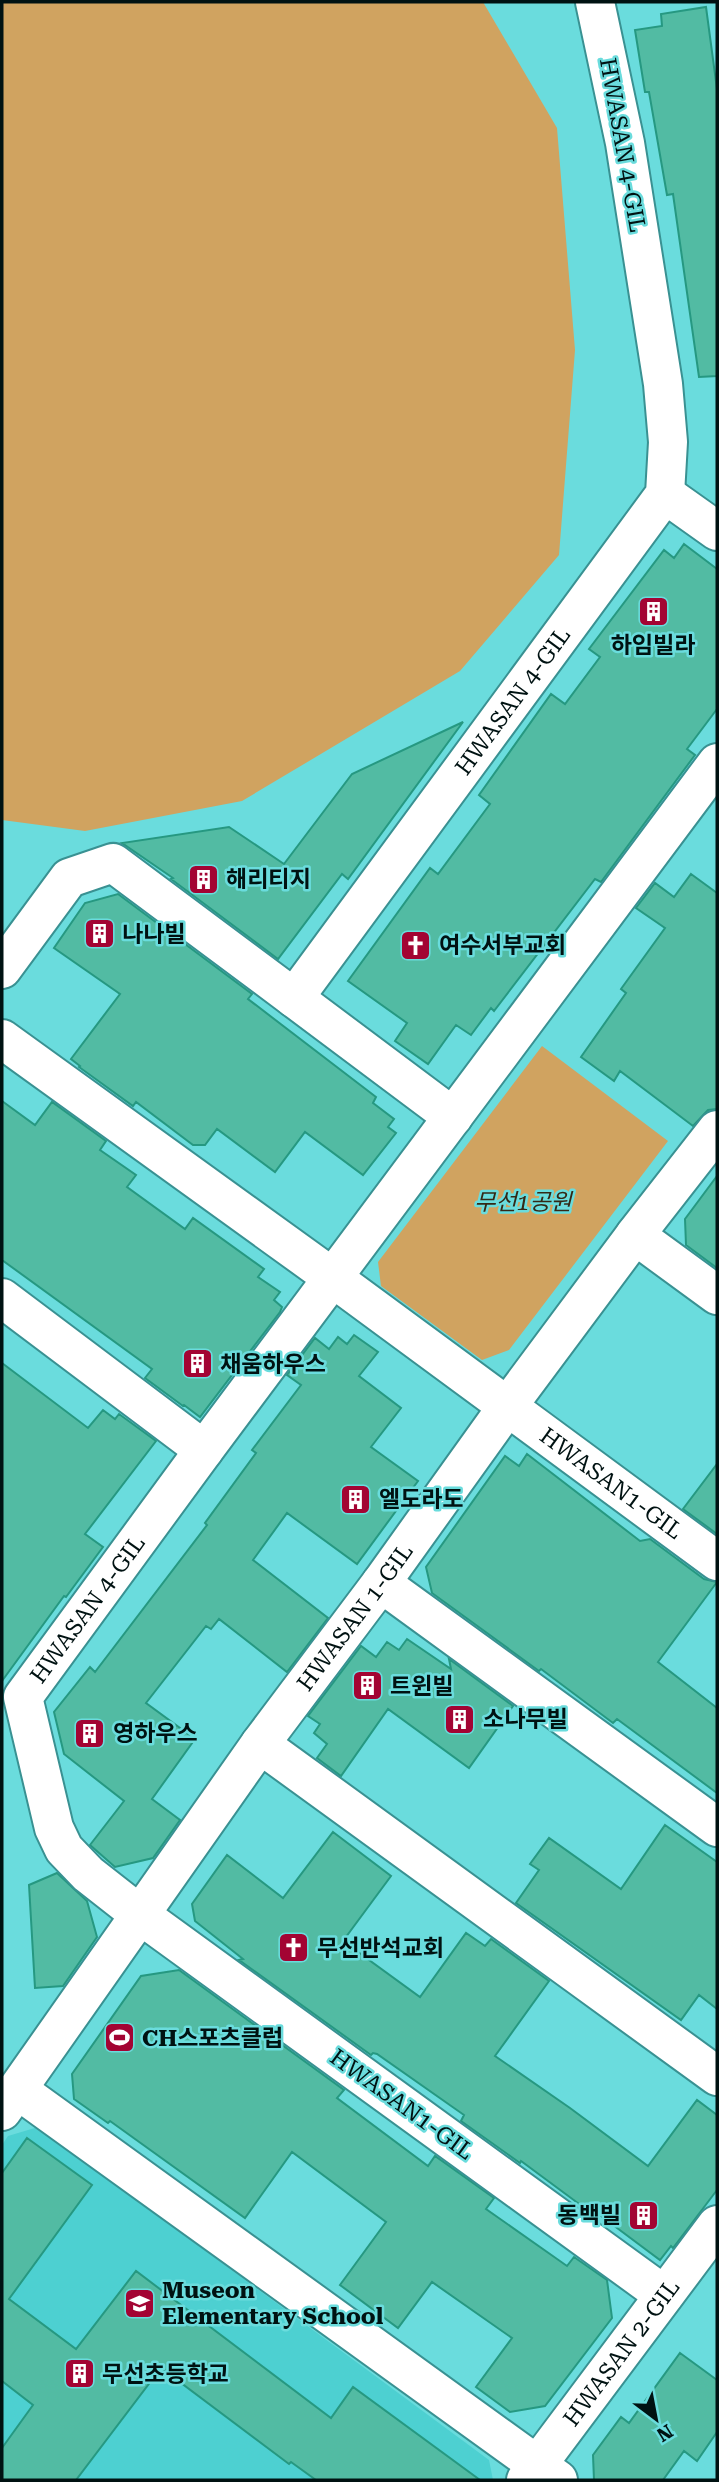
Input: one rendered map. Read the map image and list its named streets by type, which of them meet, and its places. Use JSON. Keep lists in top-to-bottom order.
{
  "streets": {
    "street": [
      "HWASAN 4-GIL",
      "HWASAN1-GIL",
      "HWASAN 1-GIL",
      "HWASAN 2-GIL"
    ]
  },
  "crossings": [
    ["HWASAN 4-GIL", "HWASAN1-GIL"],
    ["HWASAN 4-GIL", "HWASAN 1-GIL"],
    ["HWASAN1-GIL", "HWASAN 1-GIL"],
    ["HWASAN1-GIL", "HWASAN 2-GIL"]
  ],
  "parks": ["무선1공원"],
  "places": {
    "building": [
      "하임빌라",
      "해리티지",
      "나나빌",
      "채움하우스",
      "엘도라도",
      "트윈빌",
      "소나무빌",
      "영하우스",
      "동백빌",
      "무선초등학교"
    ],
    "church": ["여수서부교회", "무선반석교회"],
    "sports": ["CH스포츠클럽"],
    "school or university": ["Museon Elementary School"]
  },
  "north": "bottom right"
}
